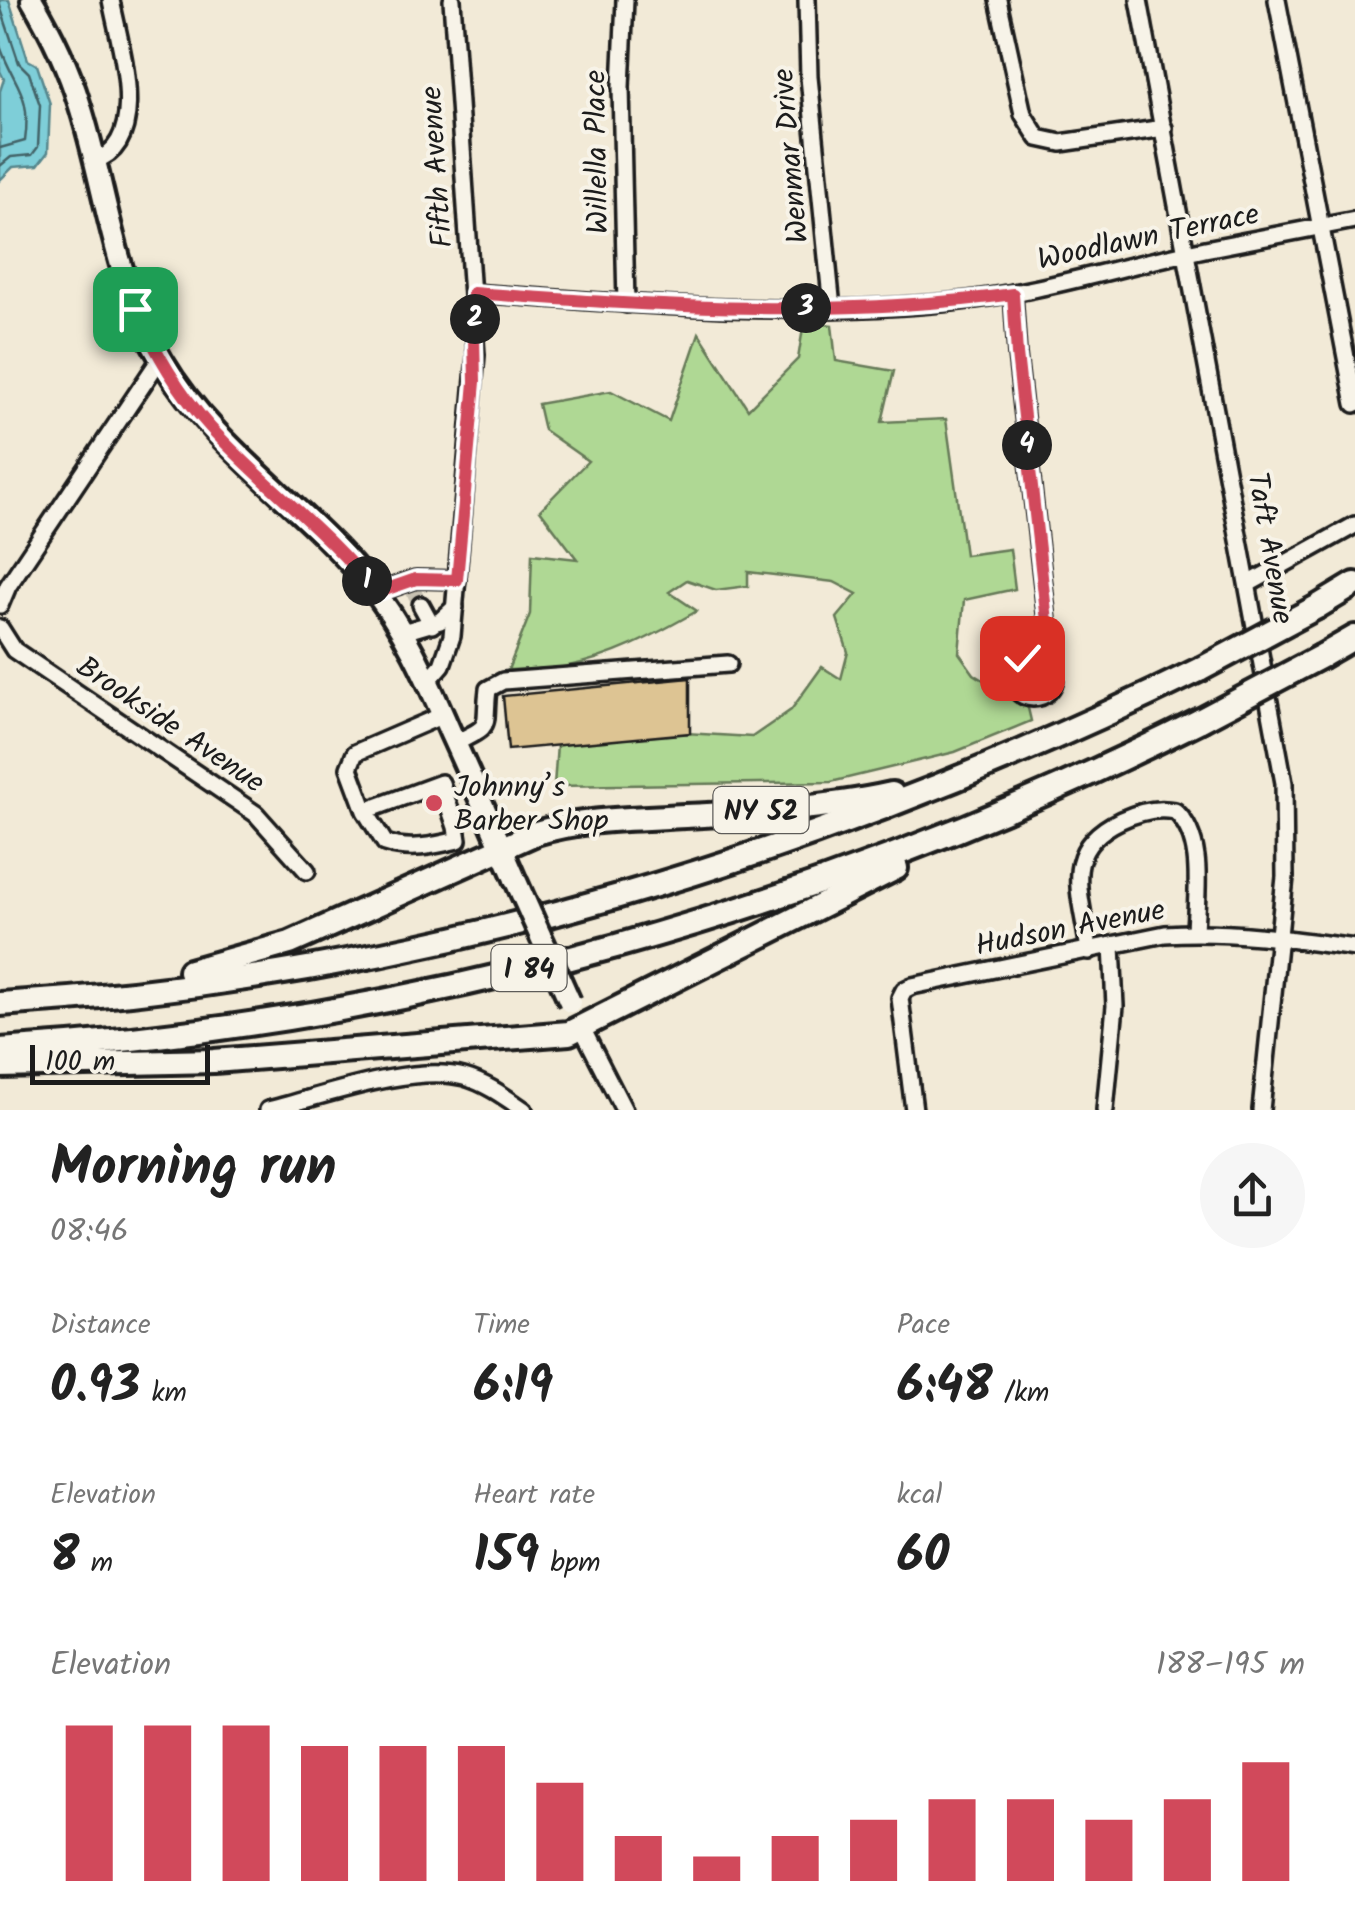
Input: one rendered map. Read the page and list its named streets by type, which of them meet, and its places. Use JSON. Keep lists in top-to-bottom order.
{
  "streets": {
    "highway": ["NY 52", "I 84"],
    "street": [
      "Willella Place",
      "Wenmar Drive",
      "Fifth Avenue",
      "Woodlawn Terrace",
      "Taft Avenue",
      "Brookside Avenue",
      "Hudson Avenue"
    ]
  },
  "crossings": [
    ["Willella Place", "Woodlawn Terrace"],
    ["Wenmar Drive", "Woodlawn Terrace"],
    ["Fifth Avenue", "Woodlawn Terrace"],
    ["Woodlawn Terrace", "Taft Avenue"],
    ["Taft Avenue", "Hudson Avenue"],
    ["NY 52", "I 84"]
  ],
  "places": ["Johnny’s Barber Shop"],
  "scale_bar": "100 m",
  "page": {
    "pins": [
      "3",
      "2",
      "4",
      "1"
    ],
    "scale": "100 m",
    "heading": ["Morning run", "08:46"],
    "stats": [
      ["Distance", "0.93 km"],
      ["Time", "6:19"],
      ["Pace", "6:48 /km"],
      ["Elevation", "8 m"],
      ["Heart rate", "159 bpm"],
      ["kcal", "60"]
    ],
    "chart": ["Elevation", "188–195 m"]
  }
}
